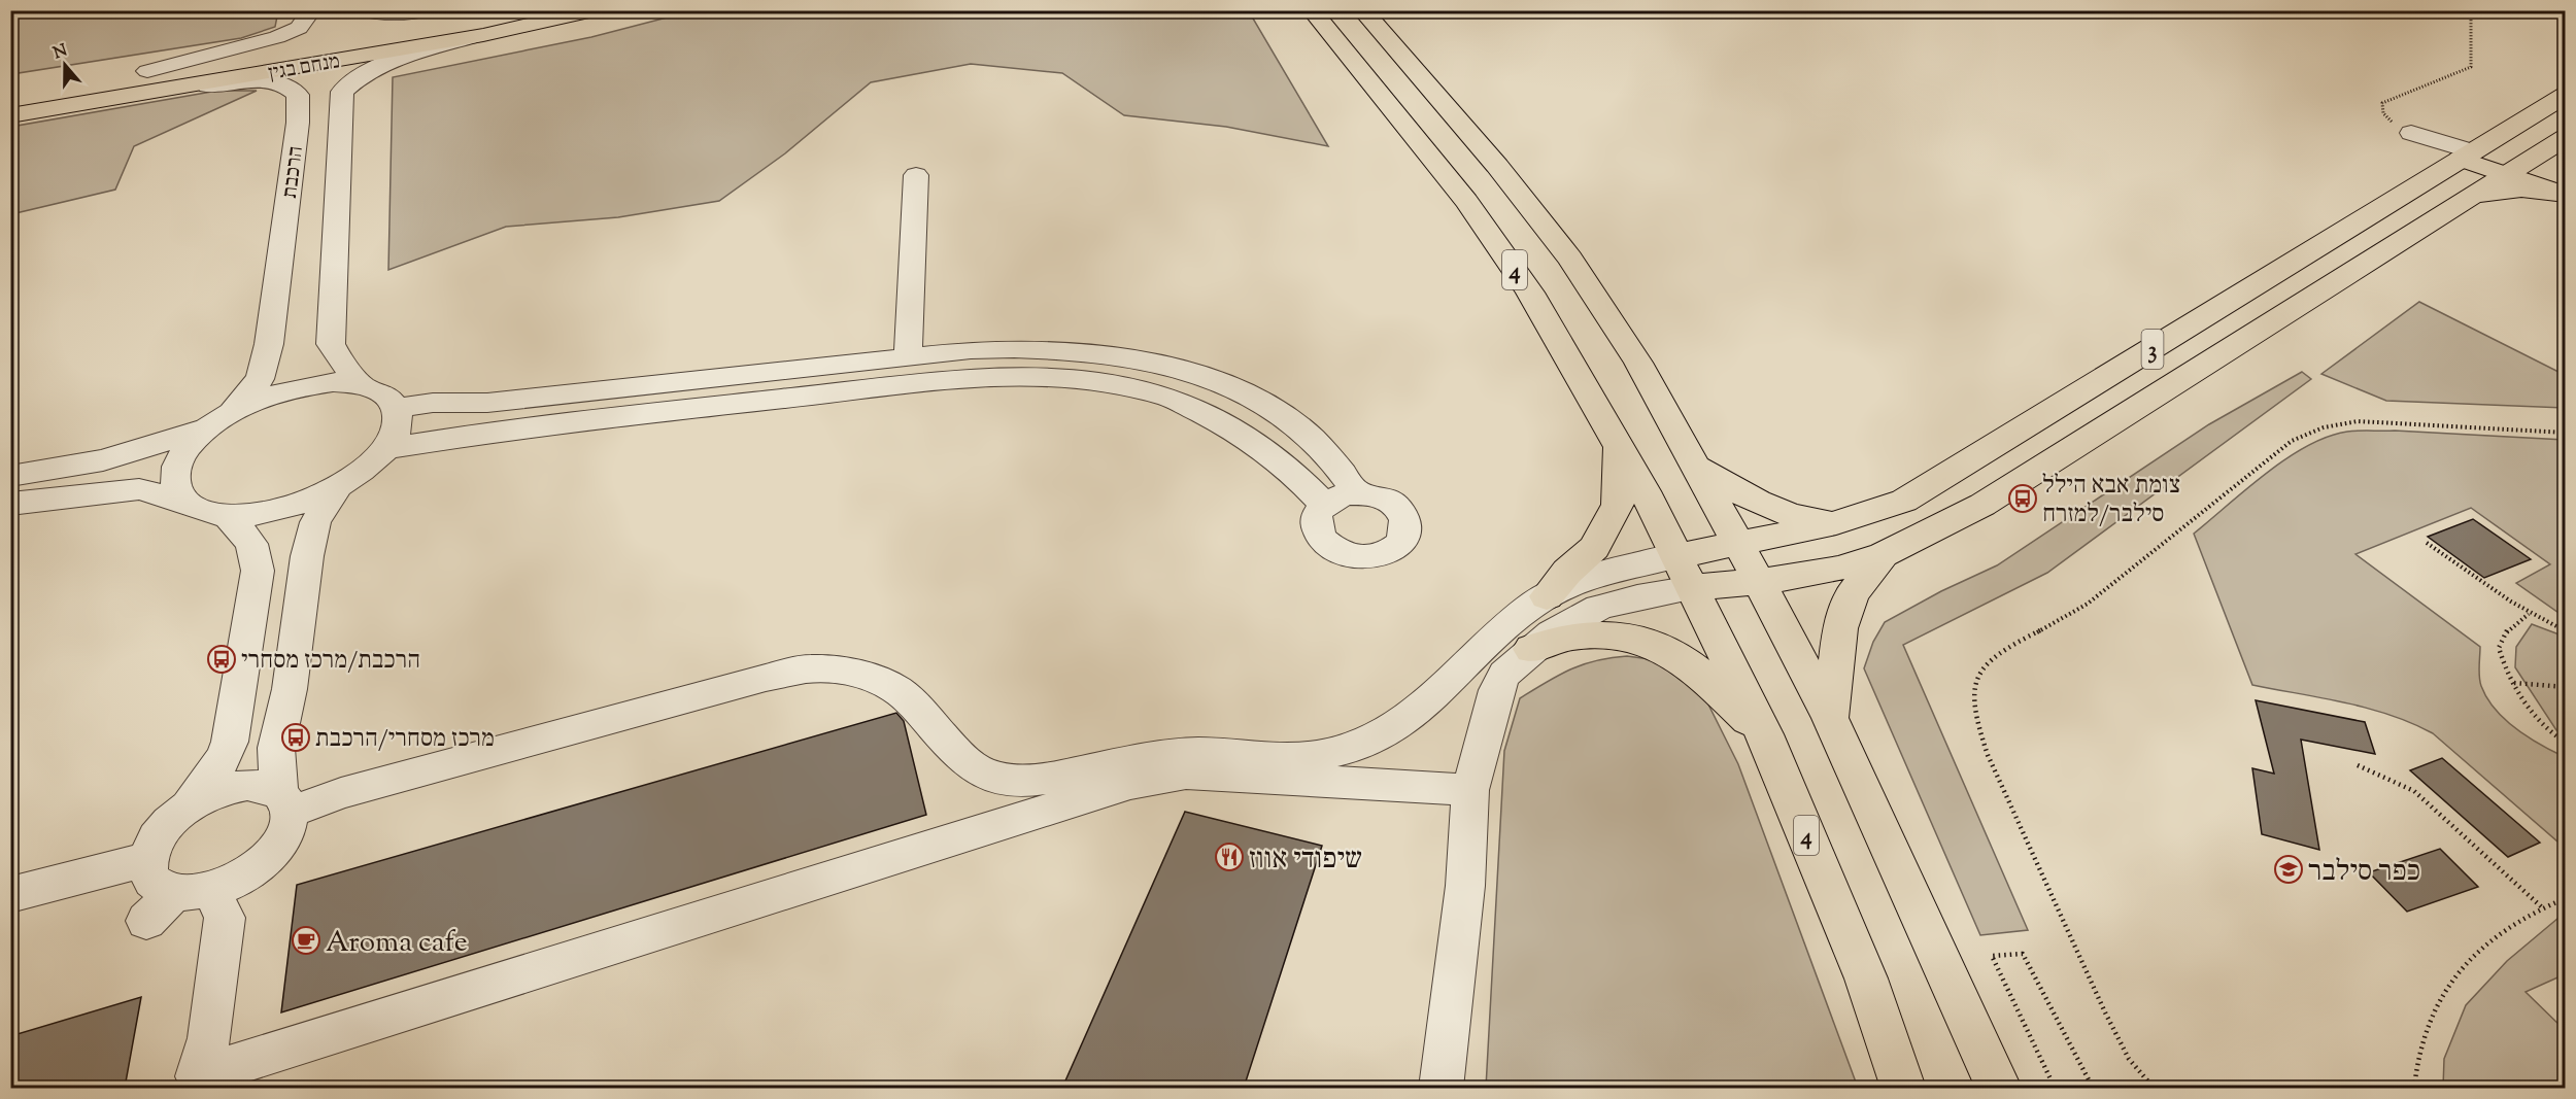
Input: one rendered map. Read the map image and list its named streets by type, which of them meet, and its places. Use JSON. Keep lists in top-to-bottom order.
{
  "streets": {
    "main road": ["מנחם בגין", "4", "3"],
    "street": ["הרכבת"]
  },
  "crossings": [
    ["מנחם בגין", "הרכבת"],
    ["4", "3"]
  ],
  "places": {
    "bus stop": ["צומת אבא הילל סילבר/למזרח", "הרכבת/מרכז מסחרי", "מרכז מסחרי/הרכבת"],
    "restaurant": ["שיפודי אווז"],
    "school or university": ["כפר סילבר"],
    "cafe": ["Aroma cafe"]
  },
  "north": "top"
}
